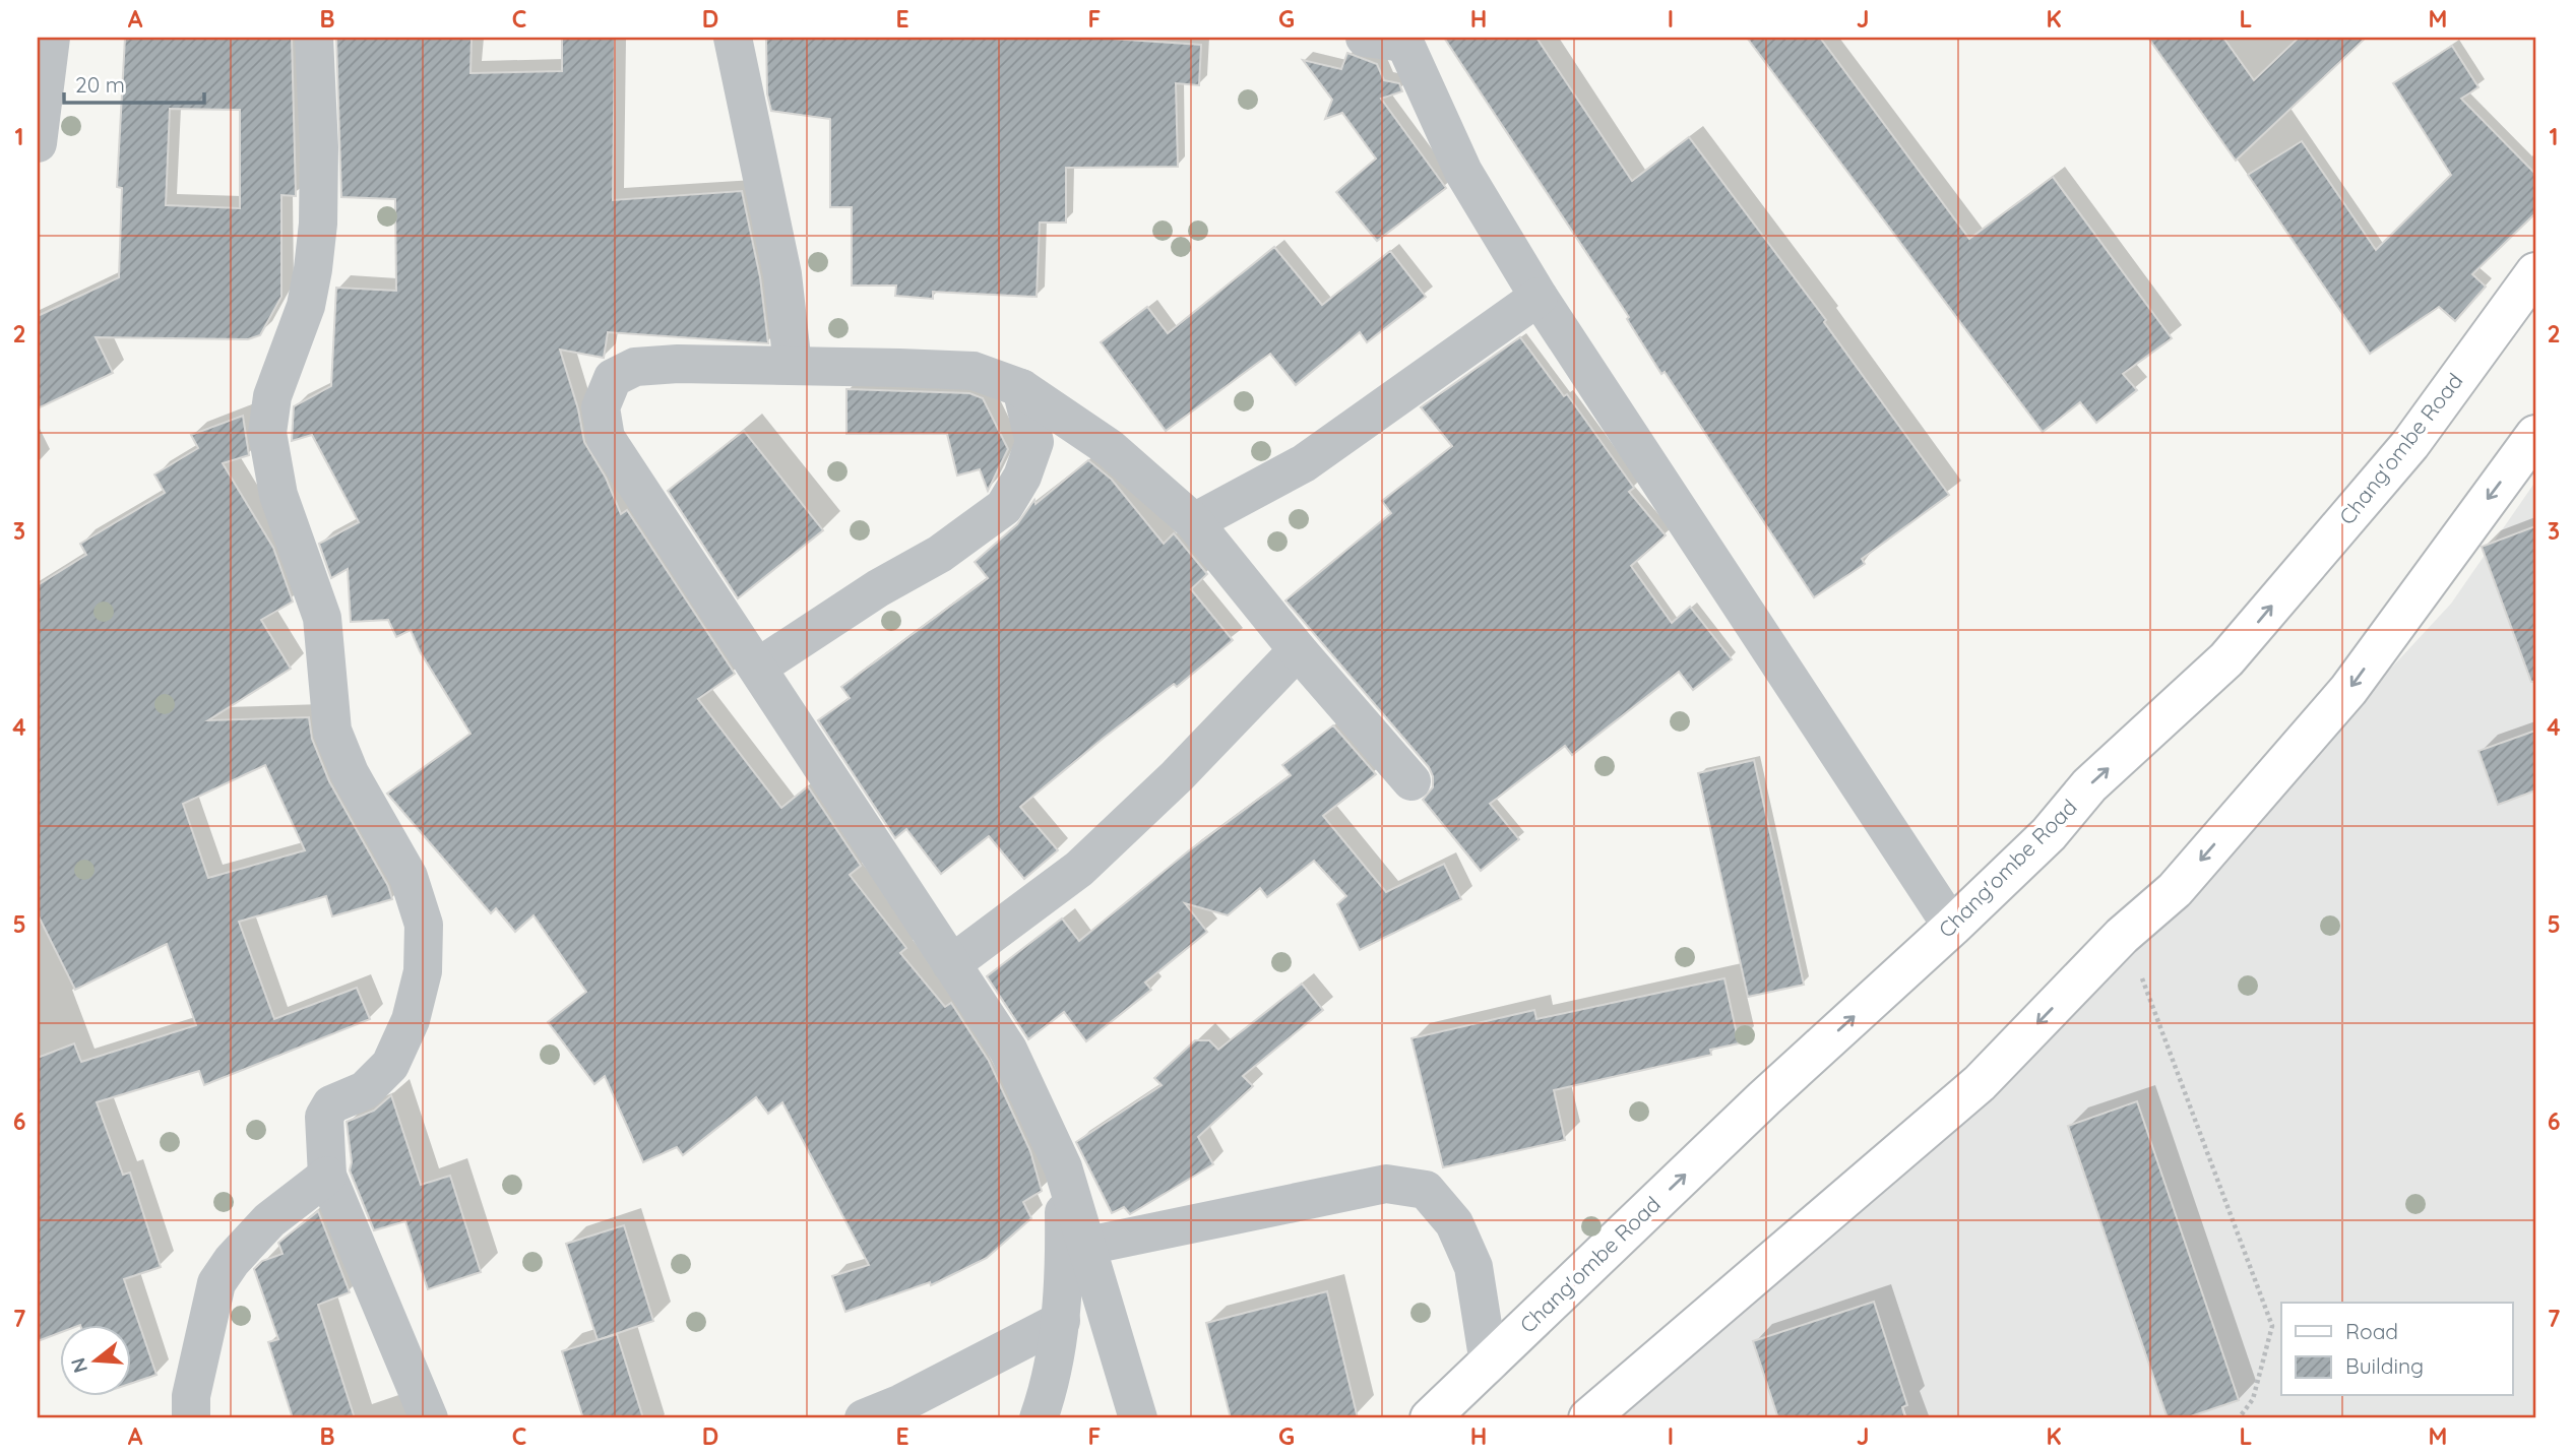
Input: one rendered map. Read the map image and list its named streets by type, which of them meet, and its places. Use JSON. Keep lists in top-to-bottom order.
{
  "streets": {
    "main road": ["Chang'ombe Road"]
  },
  "legend": ["Road", "Building"],
  "scale_bar": "20 m",
  "north": "left",
  "grid": {
    "columns": [
      "A",
      "B",
      "C",
      "D",
      "E",
      "F",
      "G",
      "H",
      "I",
      "J",
      "K",
      "L",
      "M"
    ],
    "rows": [
      "1",
      "2",
      "3",
      "4",
      "5",
      "6",
      "7"
    ]
  }
}
